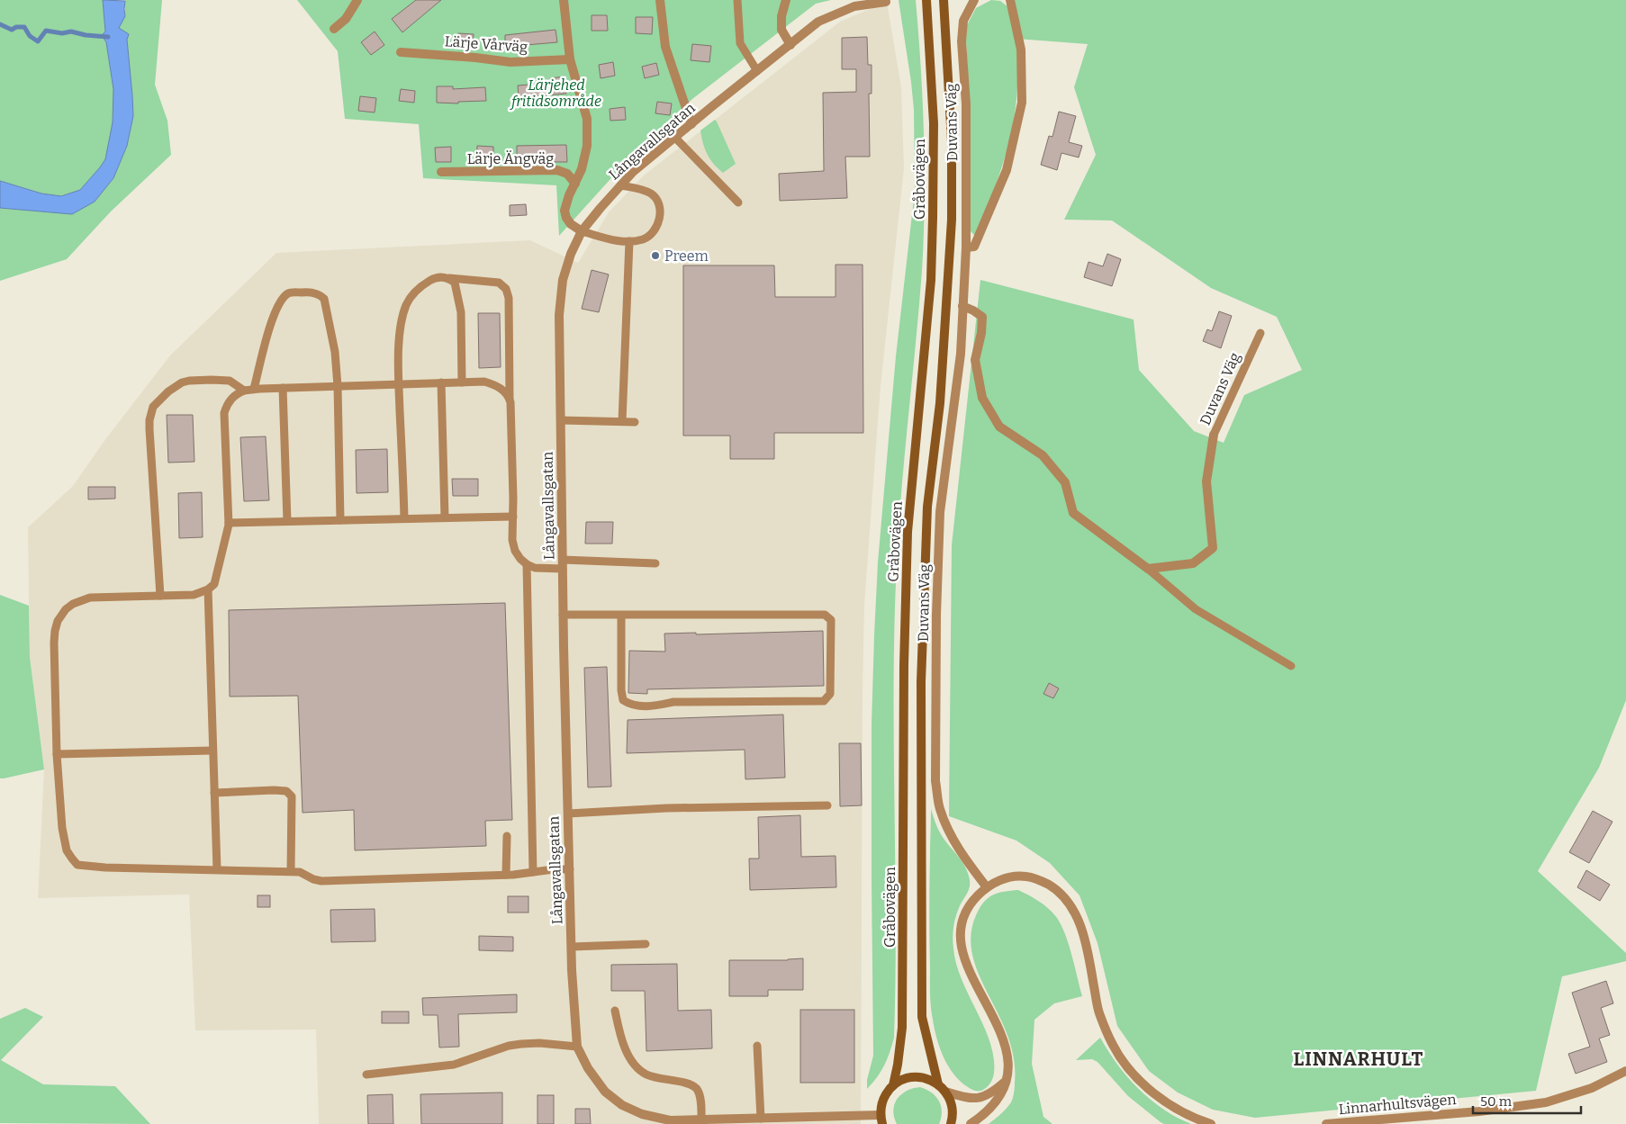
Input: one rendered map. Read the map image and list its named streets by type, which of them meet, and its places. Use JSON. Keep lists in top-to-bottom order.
{
  "streets": {
    "main road": ["Gråbovägen"],
    "street": [
      "Lärje Vårväg",
      "Duvans Väg",
      "Långavallsgatan",
      "Lärje Ängväg",
      "Linnarhultsvägen"
    ]
  },
  "crossings": [
    ["Långavallsgatan", "Gråbovägen"]
  ],
  "districts": ["LINNARHULT"],
  "parks": ["Lärjehed fritidsområde"],
  "places": ["Preem"],
  "scale_bar": "50 m"
}
